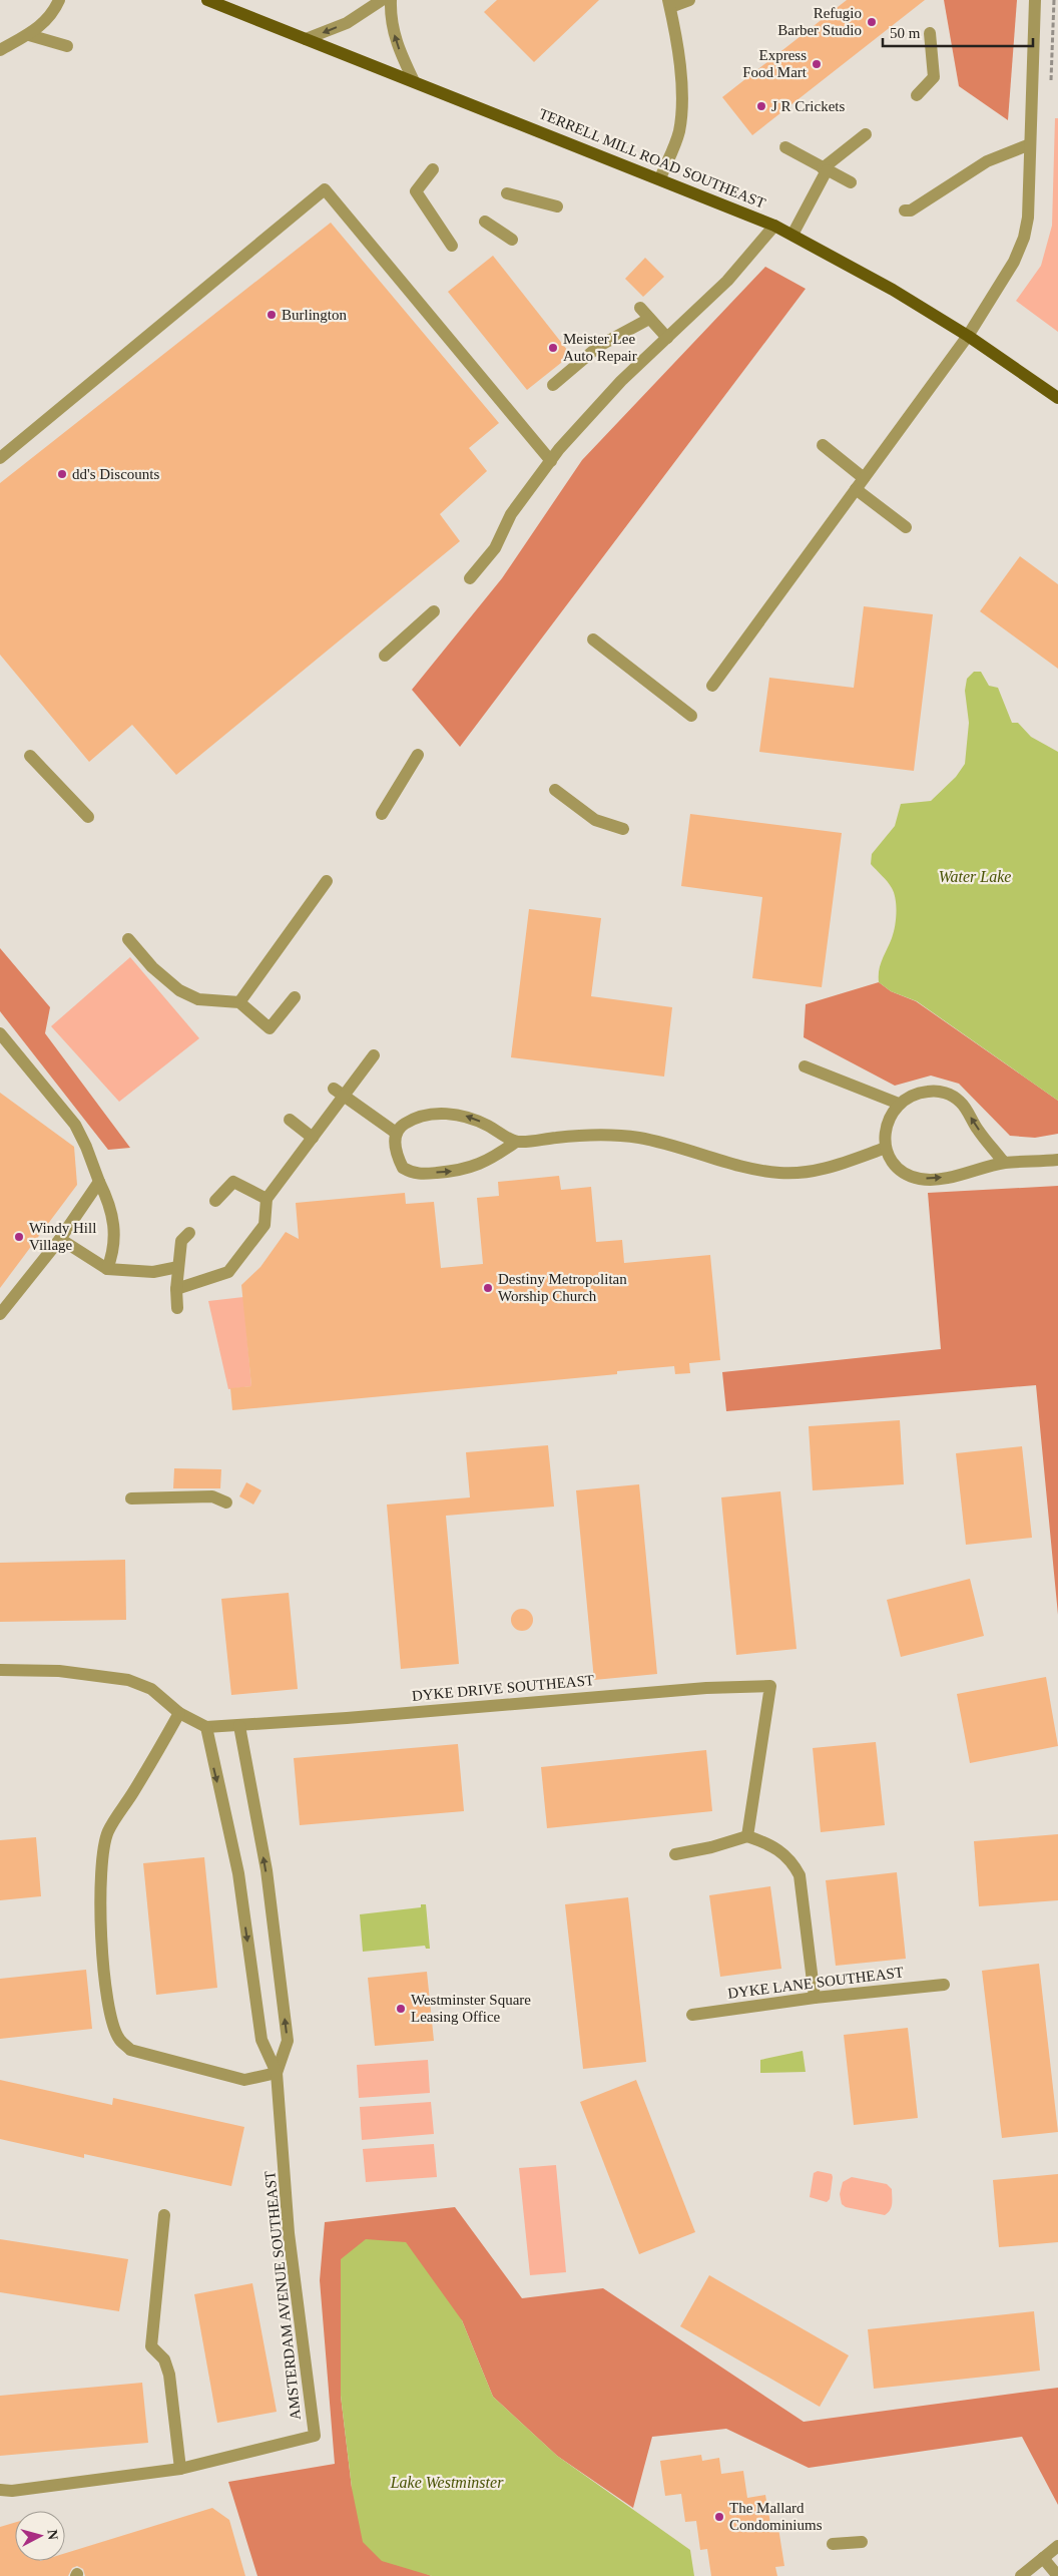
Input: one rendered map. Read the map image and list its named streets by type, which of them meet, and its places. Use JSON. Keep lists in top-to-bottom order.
{
  "streets": {
    "main road": ["TERRELL MILL ROAD SOUTHEAST"],
    "street": ["DYKE DRIVE SOUTHEAST", "DYKE LANE SOUTHEAST", "AMSTERDAM AVENUE SOUTHEAST"]
  },
  "crossings": [
    ["DYKE DRIVE SOUTHEAST", "AMSTERDAM AVENUE SOUTHEAST"]
  ],
  "water": ["Water Lake", "Lake Westminster"],
  "places": [
    "Refugio Barber Studio",
    "Express Food Mart",
    "J R Crickets",
    "Burlington",
    "Meister Lee Auto Repair",
    "dd's Discounts",
    "Windy Hill Village",
    "Destiny Metropolitan Worship Church",
    "Westminster Square Leasing Office",
    "The Mallard Condominiums"
  ],
  "scale_bar": "50 m",
  "north": "right"
}
